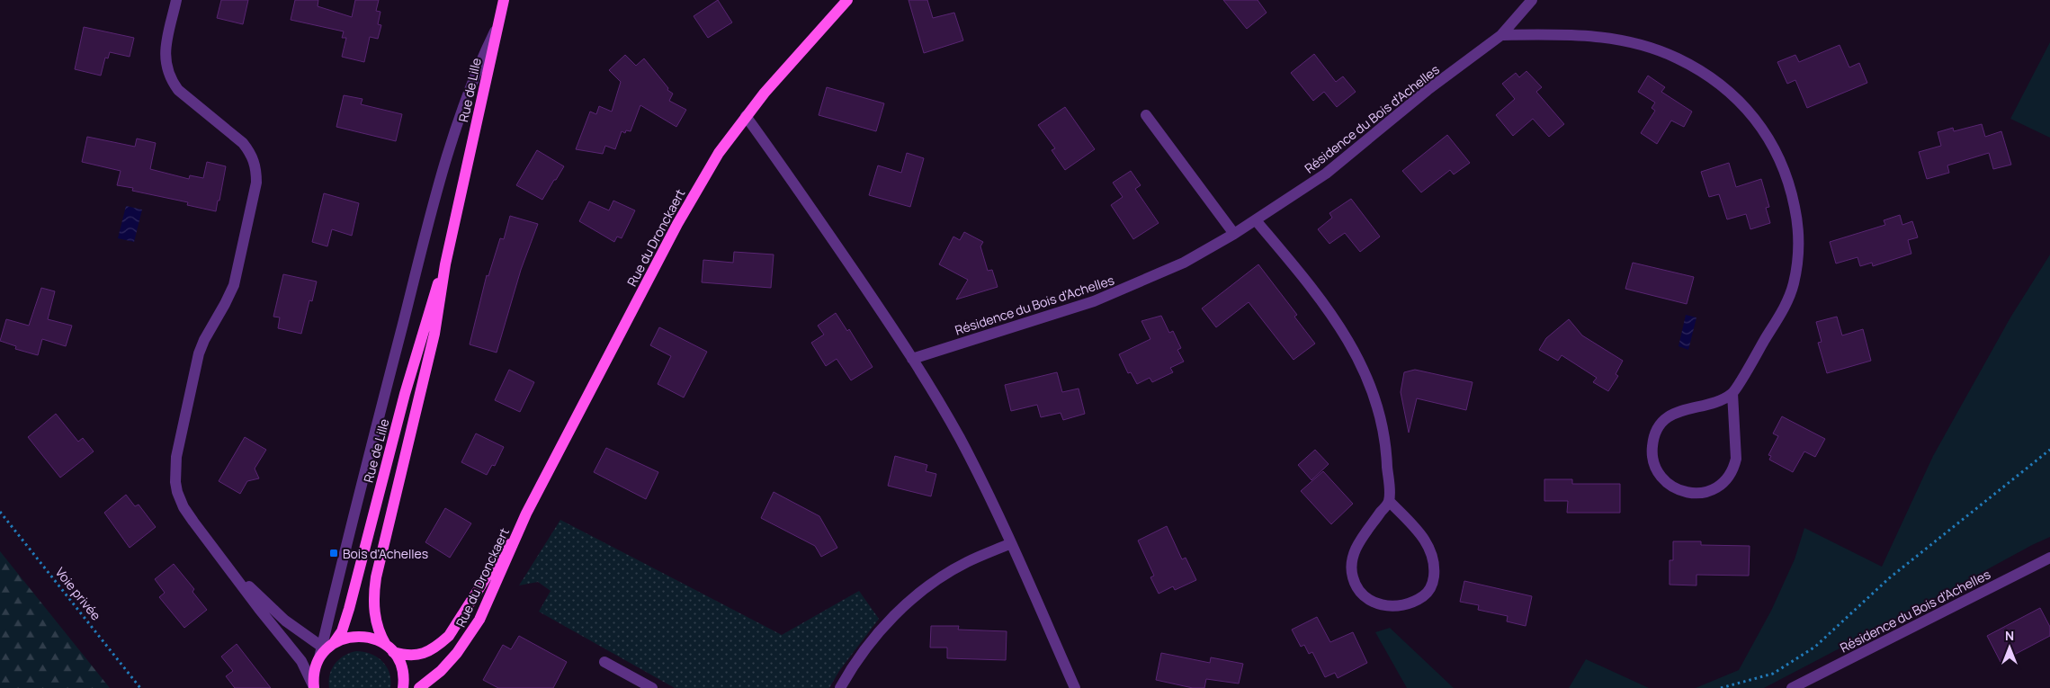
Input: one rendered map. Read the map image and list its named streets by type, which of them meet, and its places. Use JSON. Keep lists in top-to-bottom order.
{
  "streets": {
    "main road": ["Rue de Lille", "Rue du Dronckaert"],
    "street": ["Résidence du Bois d'Achelles"],
    "path": ["Voie privée"]
  },
  "crossings": [
    ["Rue de Lille", "Rue du Dronckaert"]
  ],
  "places": {
    "transit": ["Bois d'Achelles"]
  },
  "north": "top"
}
